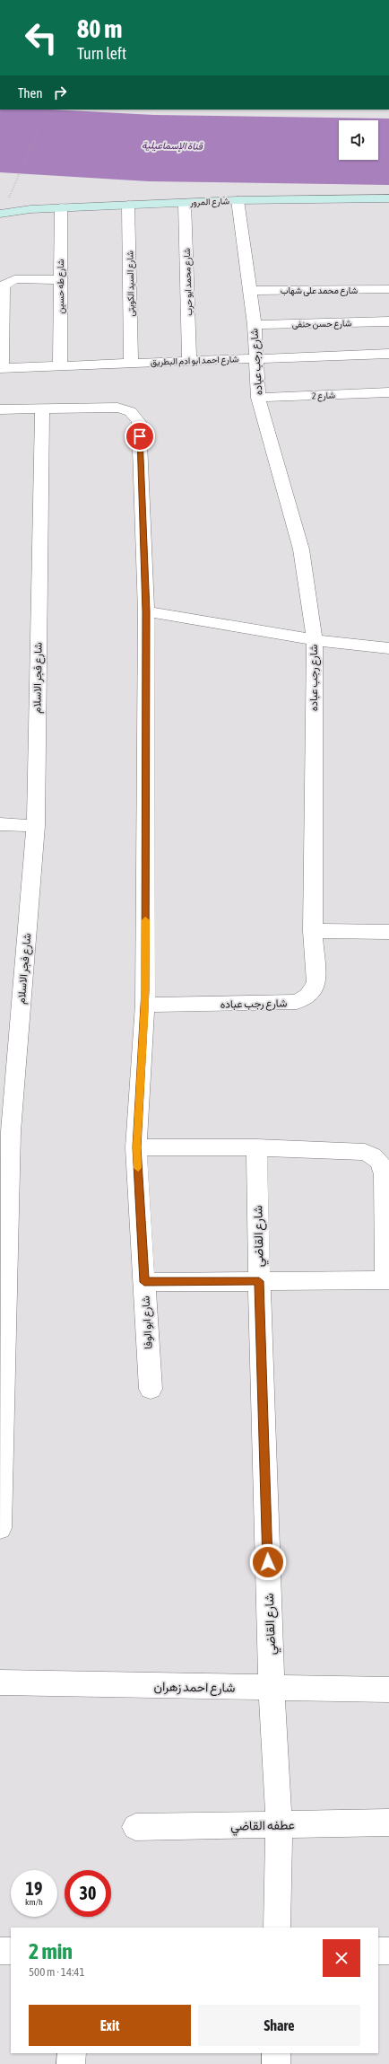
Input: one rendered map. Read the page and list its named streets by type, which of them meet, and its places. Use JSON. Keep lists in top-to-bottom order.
{
  "streets": {
    "main road": ["شارع المرور"],
    "street": [
      "شارع محمد ابو حرب",
      "شارع السيد الكويتى",
      "شارع طه حسين",
      "شارع محمد على شهاب",
      "شارع حسن حنفى",
      "شارع احمد ابو ادم البطريق",
      "شارع رجب عباده",
      "شارع 2",
      "شارع فجر الاسلام",
      "شارع القاضي",
      "شارع ابو الوفا",
      "شارع احمد زهران",
      "عطفه القاضي"
    ]
  },
  "crossings": [
    ["شارع المرور", "شارع محمد ابو حرب"],
    ["شارع المرور", "شارع السيد الكويتى"],
    ["شارع المرور", "شارع طه حسين"],
    ["شارع المرور", "شارع رجب عباده"],
    ["شارع محمد ابو حرب", "شارع احمد ابو ادم البطريق"],
    ["شارع السيد الكويتى", "شارع احمد ابو ادم البطريق"],
    ["شارع طه حسين", "شارع احمد ابو ادم البطريق"],
    ["شارع محمد على شهاب", "شارع رجب عباده"],
    ["شارع حسن حنفى", "شارع رجب عباده"],
    ["شارع احمد ابو ادم البطريق", "شارع رجب عباده"],
    ["شارع رجب عباده", "شارع 2"],
    ["شارع رجب عباده", "شارع ابو الوفا"],
    ["شارع فجر الاسلام", "شارع ابو الوفا"],
    ["شارع القاضي", "شارع احمد زهران"],
    ["شارع القاضي", "عطفه القاضي"]
  ],
  "water": ["قناة الإسماعيلية"],
  "page": {
    "turn": ["80 m", "Turn left"],
    "then": "Then",
    "speed": "19 km/h",
    "limit": "30",
    "heading": ["2 min", "500 m · 14:41"],
    "buttons": ["Exit", "Share"]
  }
}
